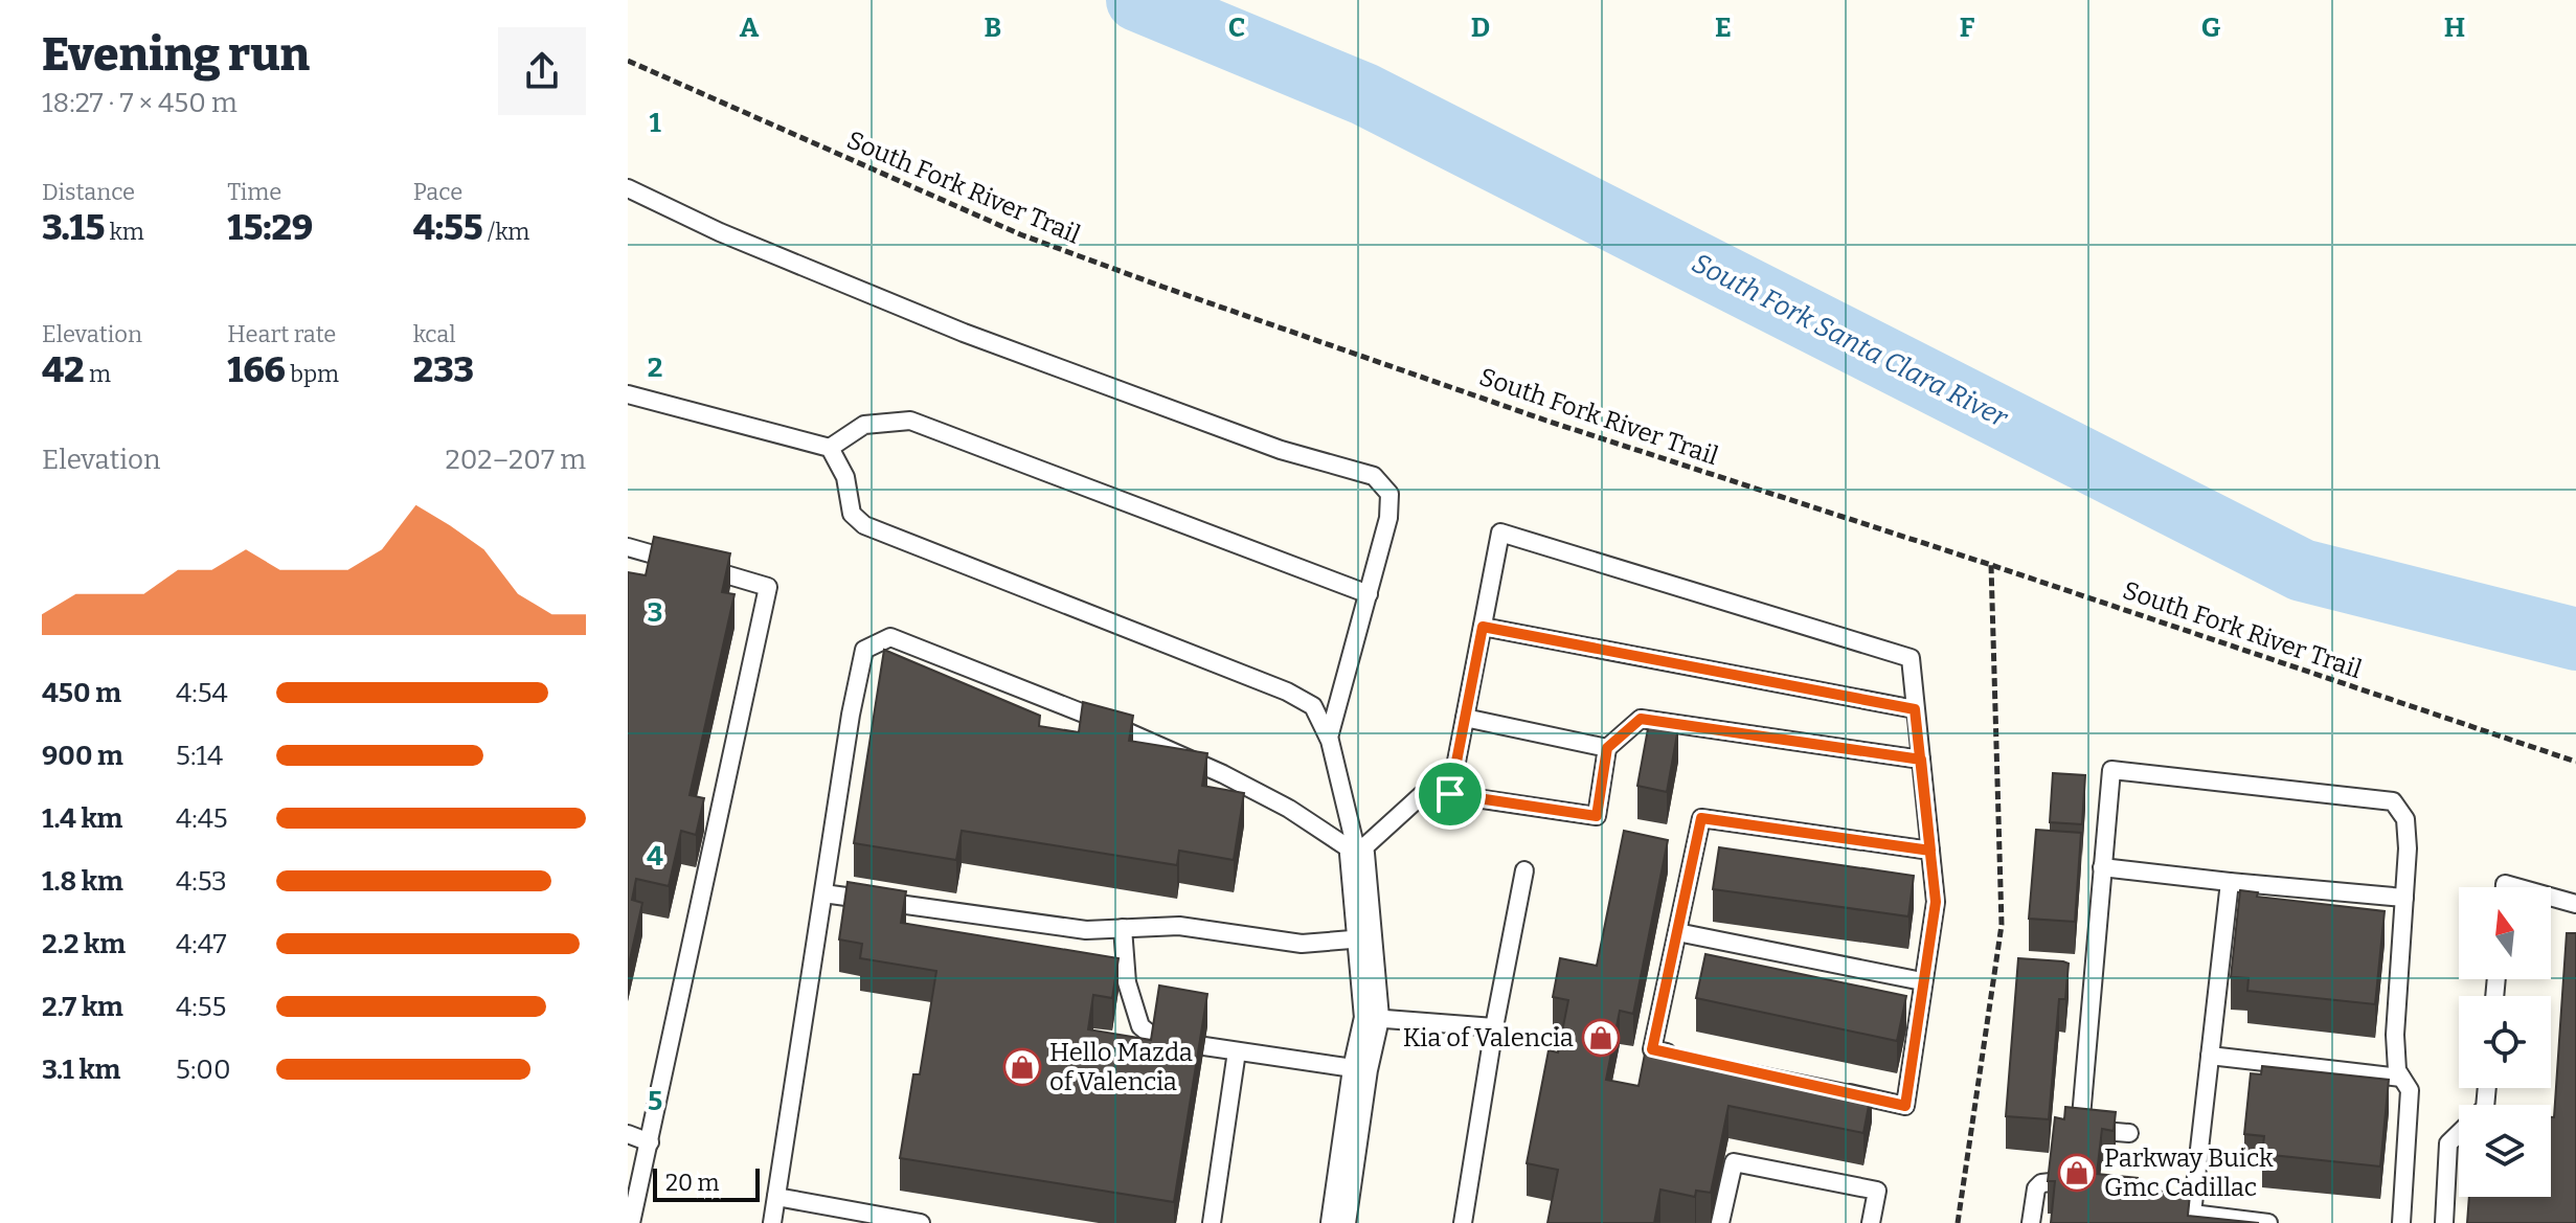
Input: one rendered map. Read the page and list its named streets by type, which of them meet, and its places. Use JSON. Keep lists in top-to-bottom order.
{
  "streets": {
    "path": ["South Fork River Trail"]
  },
  "water": ["South Fork Santa Clara River"],
  "places": {
    "shop": ["Kia of Valencia", "Hello Mazda of Valencia", "Parkway Buick Gmc Cadillac"]
  },
  "scale_bar": "20 m",
  "north": "top",
  "page": {
    "heading": ["Evening run", "18:27 · 7 × 450 m"],
    "stats": [
      ["Distance", "3.15 km"],
      ["Time", "15:29"],
      ["Pace", "4:55 /km"],
      ["Elevation", "42 m"],
      ["Heart rate", "166 bpm"],
      ["kcal", "233"]
    ],
    "chart": ["Elevation", "202–207 m"],
    "list": [
      {
        "name": "450 m",
        "note": "4:54"
      },
      {
        "name": "900 m",
        "note": "5:14"
      },
      {
        "name": "1.4 km",
        "note": "4:45"
      },
      {
        "name": "1.8 km",
        "note": "4:53"
      },
      {
        "name": "2.2 km",
        "note": "4:47"
      },
      {
        "name": "2.7 km",
        "note": "4:55"
      },
      {
        "name": "3.1 km",
        "note": "5:00"
      }
    ],
    "scale": "20 m"
  },
  "grid": {
    "columns": [
      "A",
      "B",
      "C",
      "D",
      "E",
      "F",
      "G",
      "H"
    ],
    "rows": [
      "1",
      "2",
      "3",
      "4",
      "5"
    ]
  }
}
